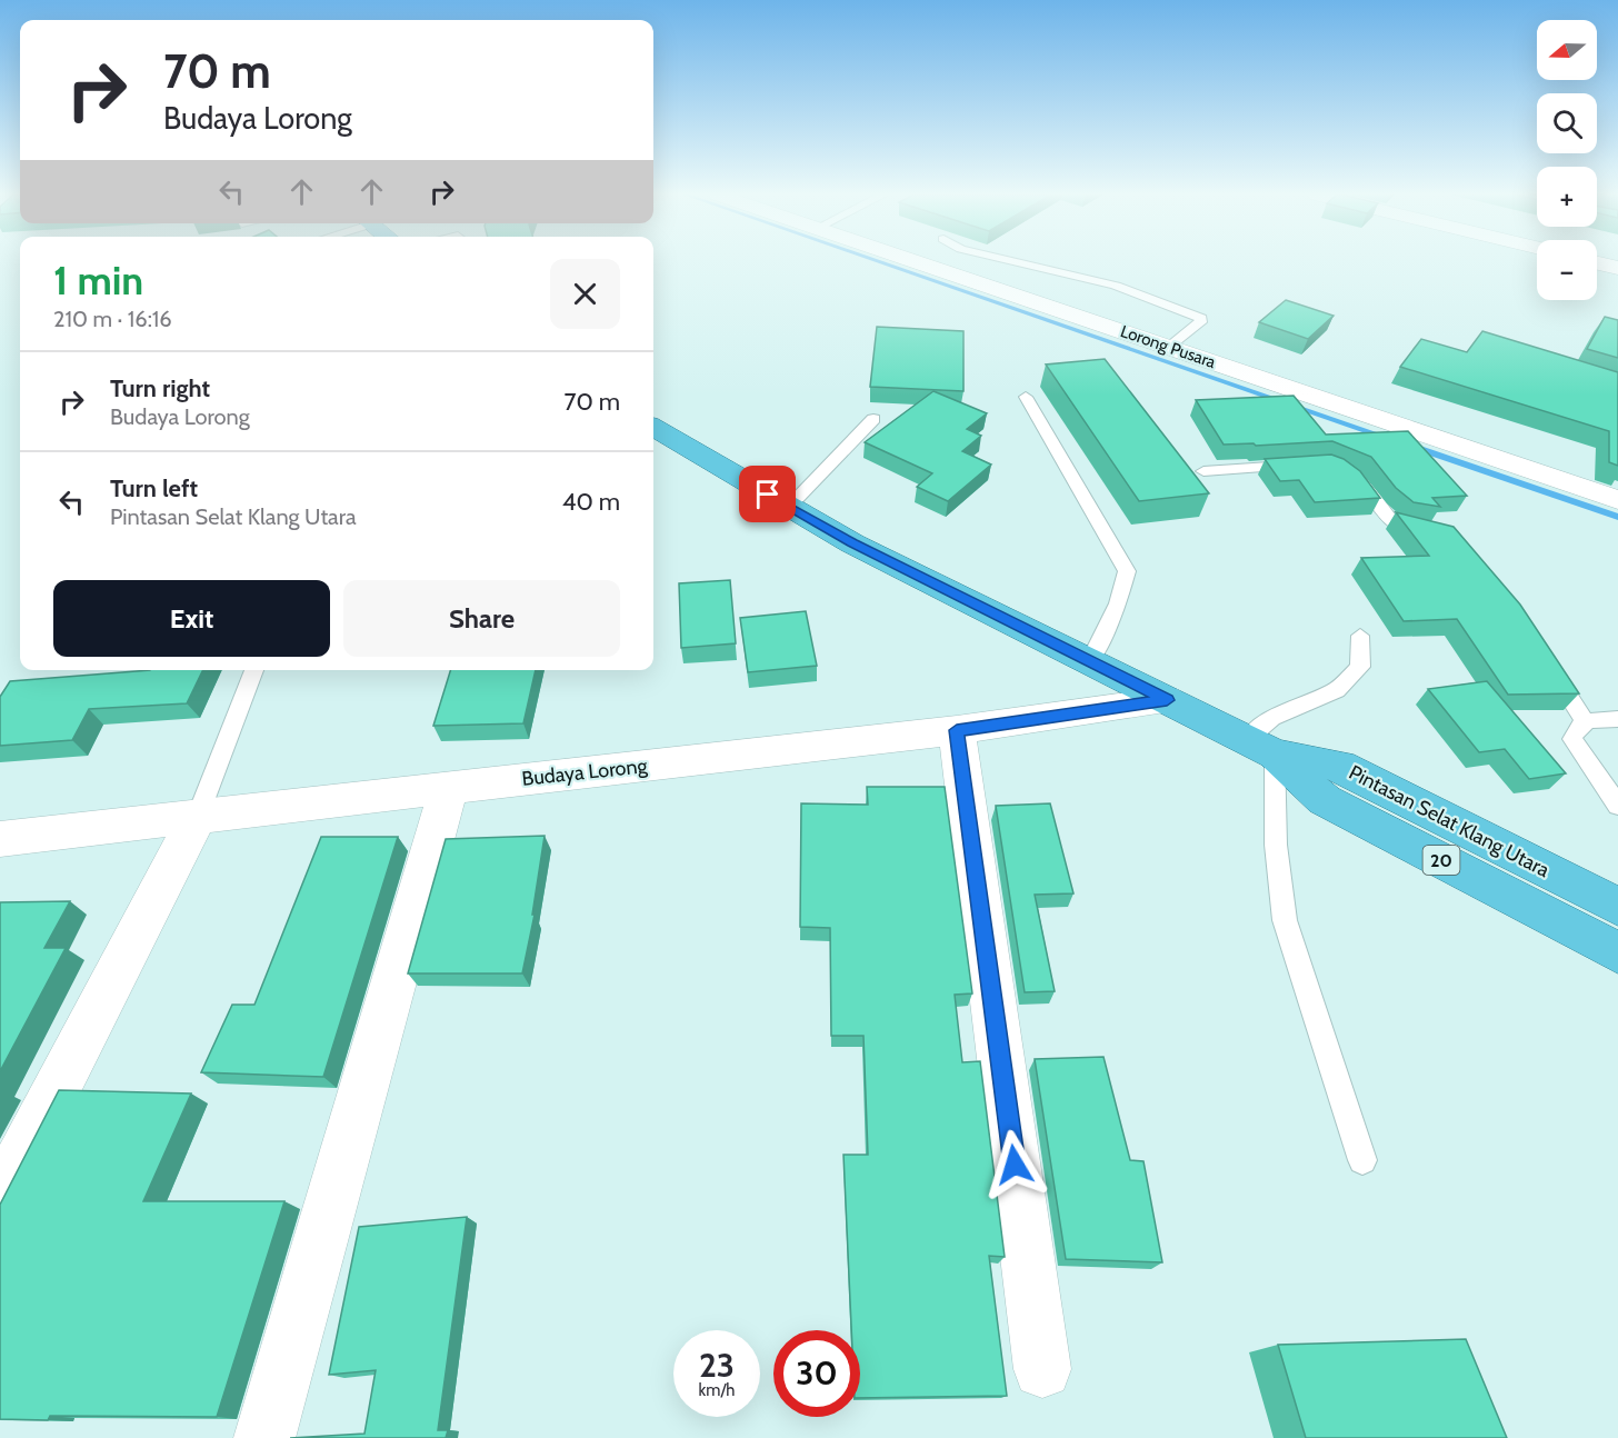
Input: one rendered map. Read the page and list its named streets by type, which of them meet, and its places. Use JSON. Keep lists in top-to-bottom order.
{
  "streets": {
    "highway": ["Pintasan Selat Klang Utara", "20"],
    "street": ["Lorong Pusara", "Budaya Lorong"]
  },
  "crossings": [
    ["Budaya Lorong", "Pintasan Selat Klang Utara"]
  ],
  "north": "left",
  "page": {
    "map_buttons": ["+", "−"],
    "turn": ["70 m", "Budaya Lorong"],
    "heading": ["1 min", "210 m · 16:16"],
    "list": [
      {
        "name": "Turn right",
        "note": "Budaya Lorong",
        "value": "70 m"
      },
      {
        "name": "Turn left",
        "note": "Pintasan Selat Klang Utara",
        "value": "40 m"
      }
    ],
    "buttons": ["Exit", "Share"],
    "speed": "23 km/h",
    "limit": "30"
  }
}
